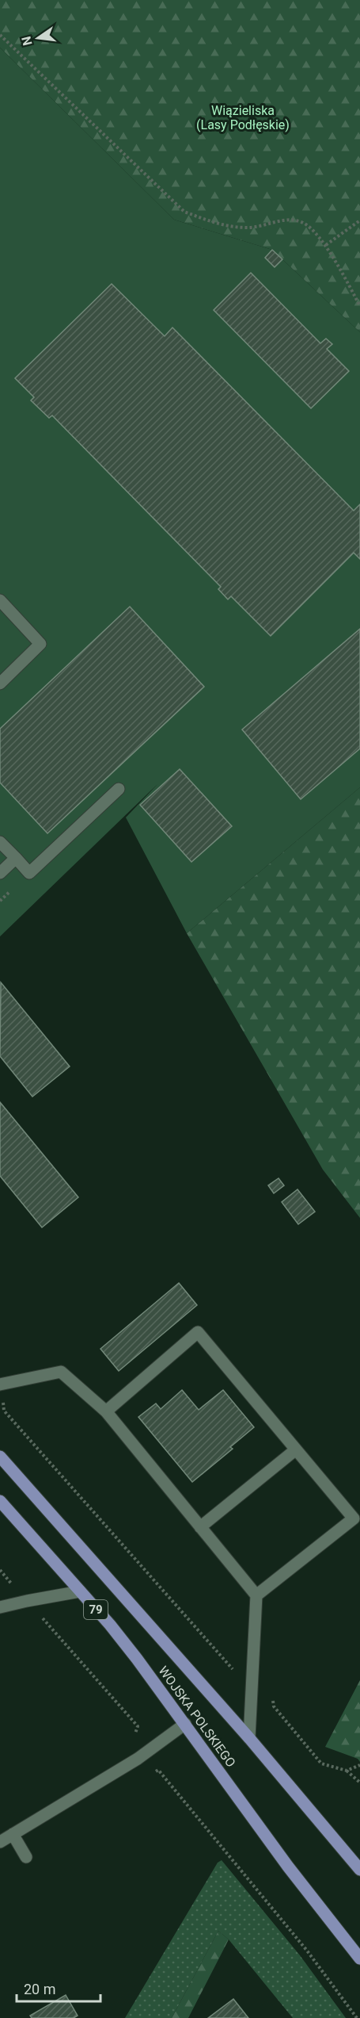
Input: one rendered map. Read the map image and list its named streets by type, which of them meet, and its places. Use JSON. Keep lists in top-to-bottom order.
{
  "streets": {
    "main road": ["79", "WOJSKA POLSKIEGO"]
  },
  "parks": ["Wiązieliska (Lasy Podłęskie)"],
  "scale_bar": "20 m",
  "north": "left"
}
